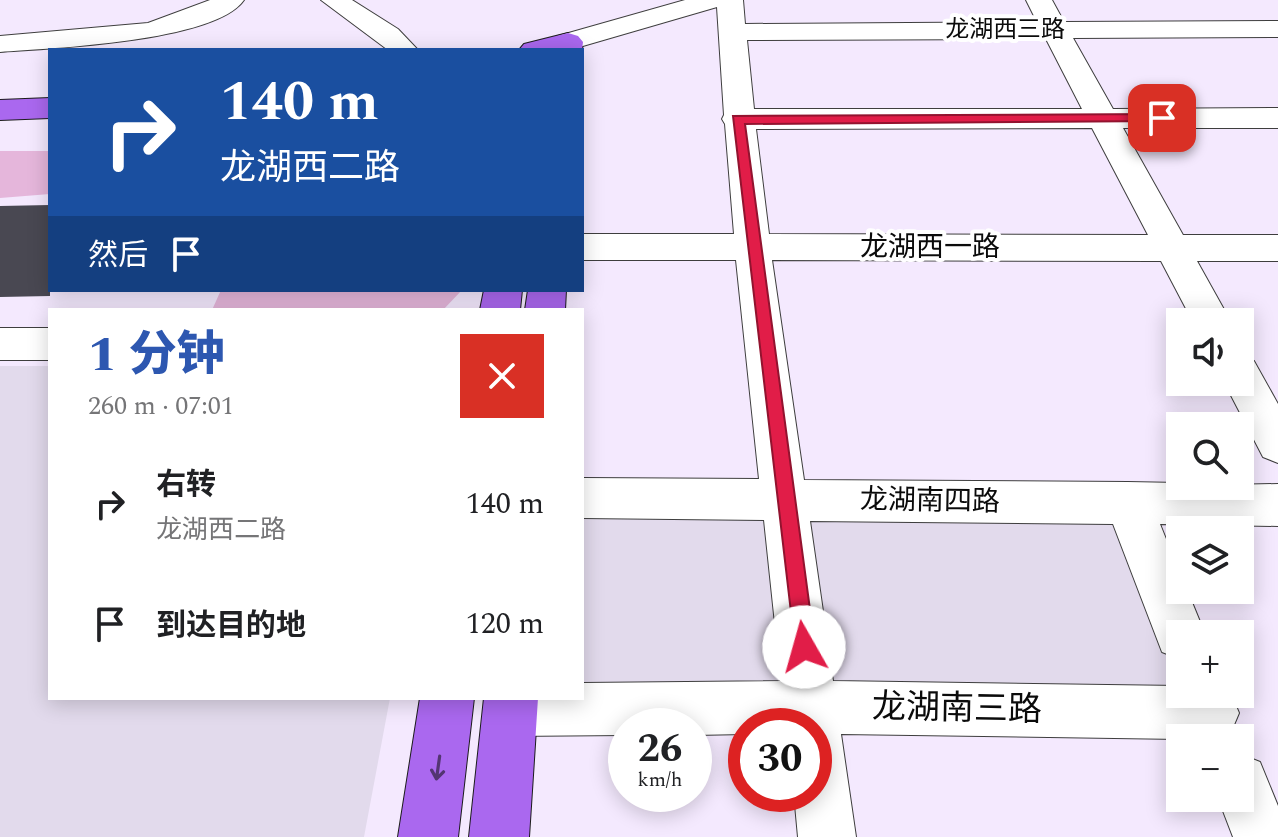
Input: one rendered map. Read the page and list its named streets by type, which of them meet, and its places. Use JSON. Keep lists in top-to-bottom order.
{
  "streets": {
    "street": [
      "龙湖西三路",
      "龙湖西一路",
      "龙湖南四路",
      "龙湖南三路"
    ]
  },
  "page": {
    "turn": ["140 m", "龙湖西二路"],
    "then": "然后",
    "map_buttons": ["+", "−"],
    "heading": ["1 分钟", "260 m · 07:01"],
    "list": [
      {
        "name": "右转",
        "note": "龙湖西二路",
        "value": "140 m"
      },
      {
        "name": "到达目的地",
        "value": "120 m"
      }
    ],
    "speed": "26 km/h",
    "limit": "30"
  }
}
